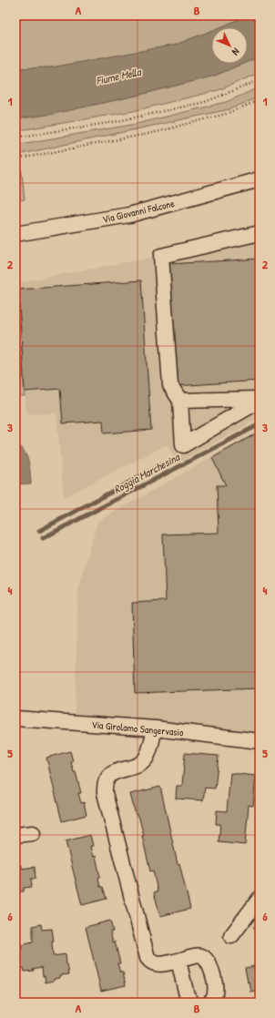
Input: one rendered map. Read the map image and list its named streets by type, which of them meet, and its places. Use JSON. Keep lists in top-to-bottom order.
{
  "streets": {
    "street": ["Via Giovanni Falcone", "Via Girolamo Sangervasio"]
  },
  "water": ["Fiume Mella", "Roggia Marchesina"],
  "north": "bottom right",
  "grid": {
    "columns": ["A", "B"],
    "rows": [
      "1",
      "2",
      "3",
      "4",
      "5",
      "6"
    ]
  }
}
